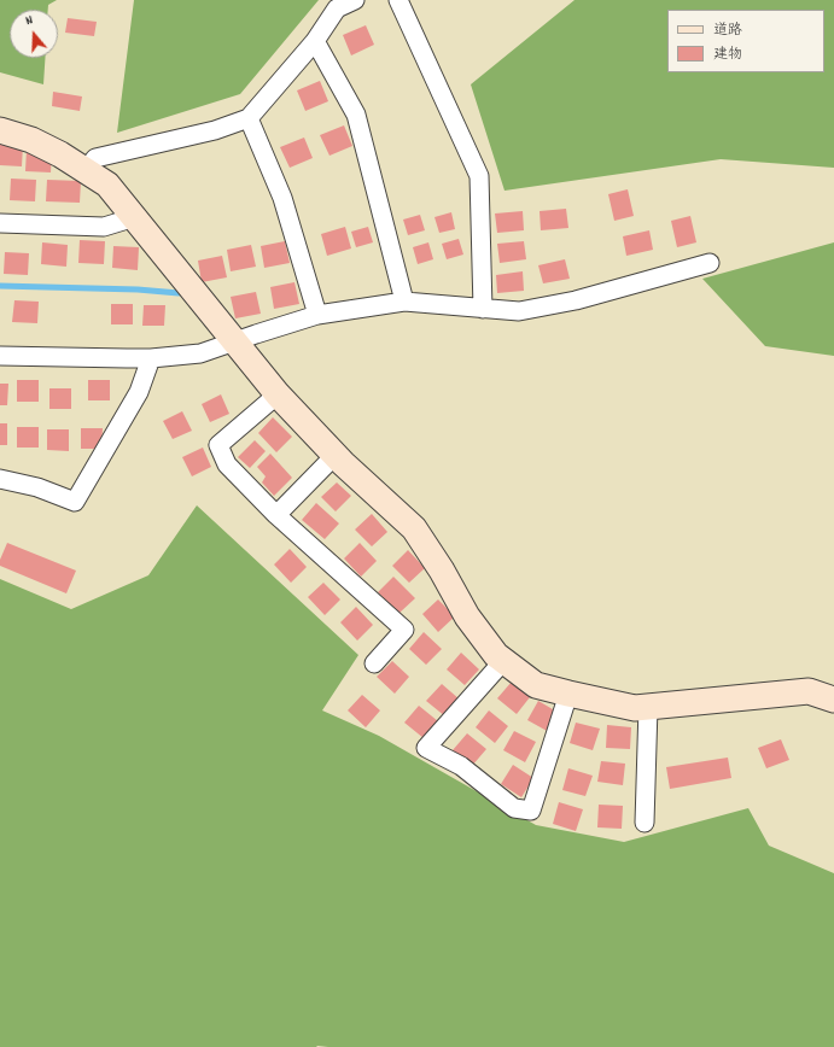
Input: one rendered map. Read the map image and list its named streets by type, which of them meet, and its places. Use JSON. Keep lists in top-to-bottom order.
{
  "legend": ["道路", "建物"],
  "north": "top"
}
